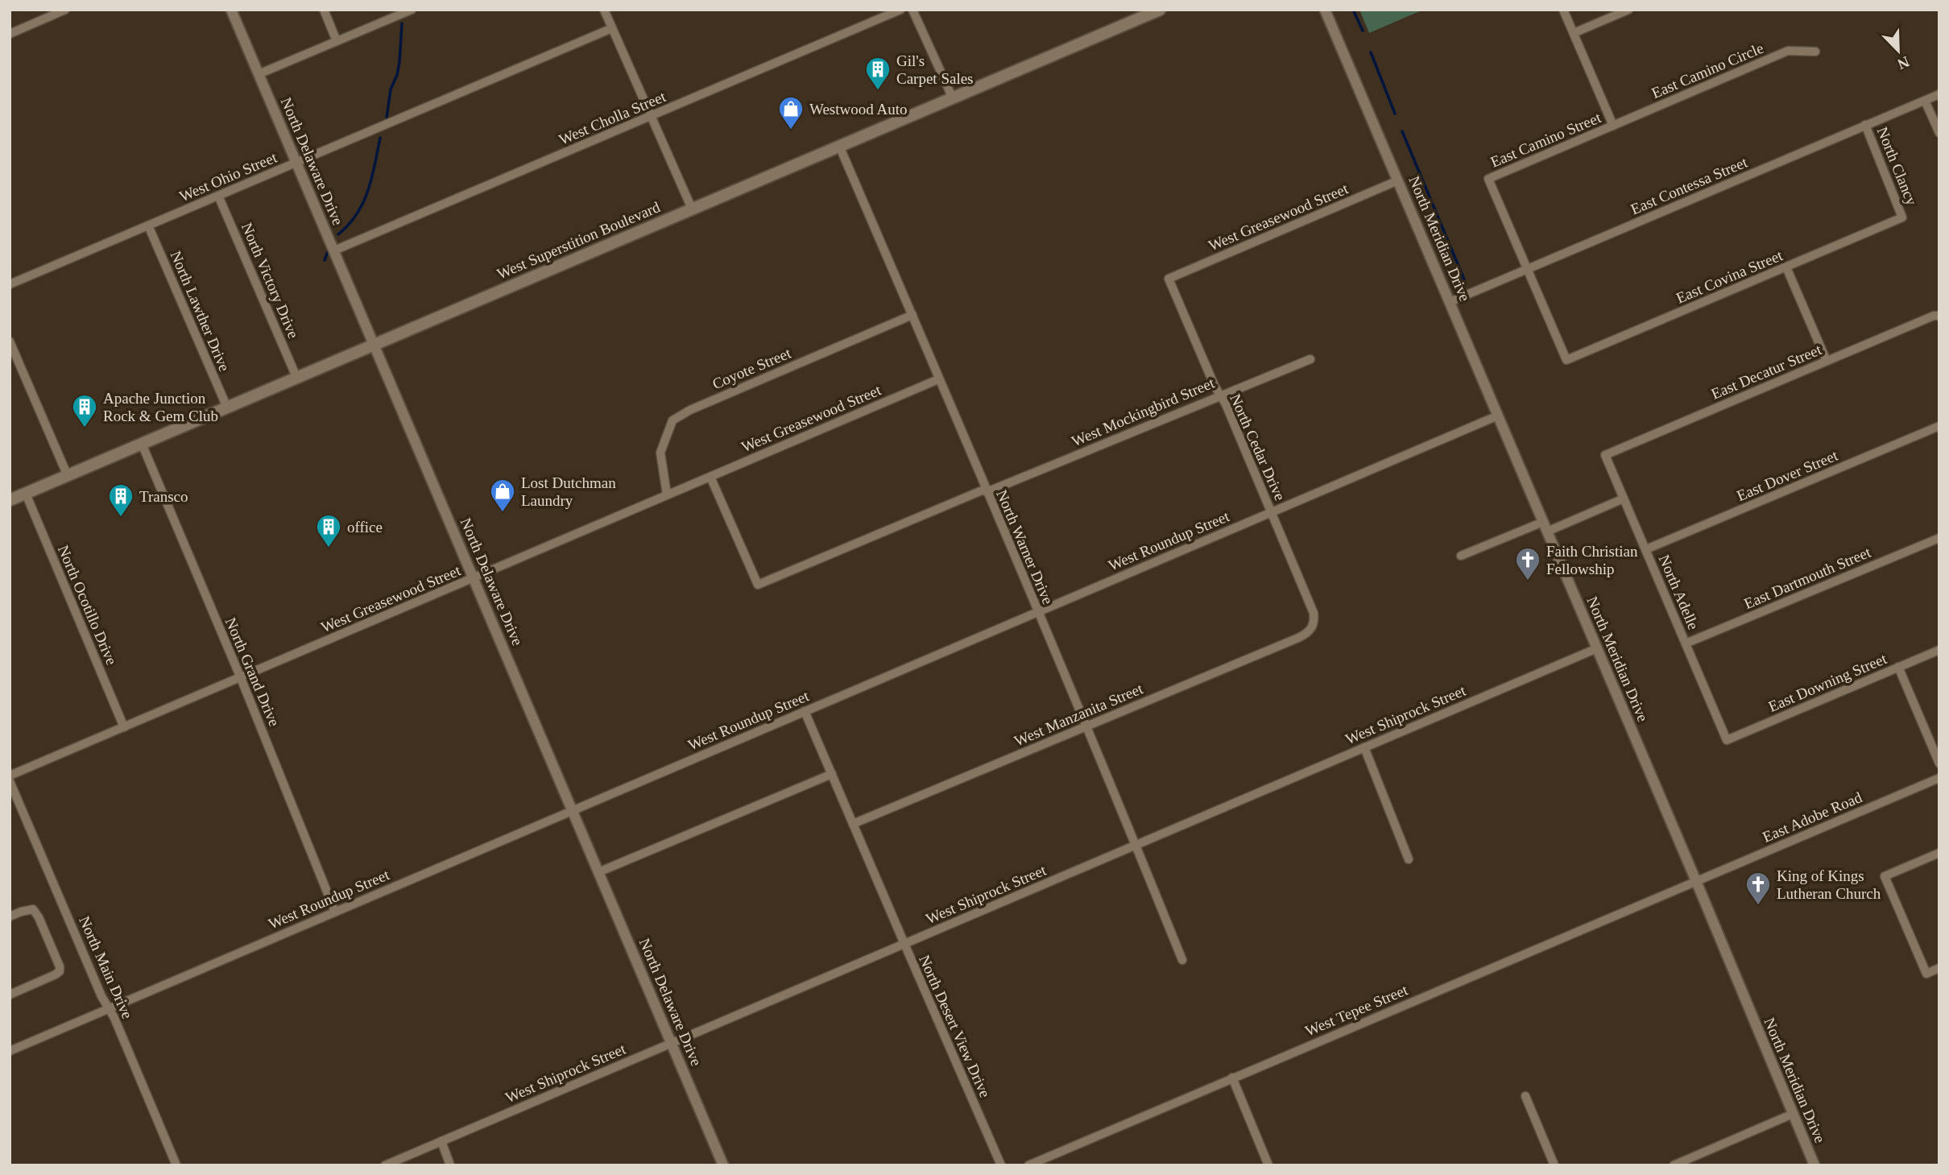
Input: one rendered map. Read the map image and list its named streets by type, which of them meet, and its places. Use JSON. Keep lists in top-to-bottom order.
{
  "streets": {
    "main road": ["West Superstition Boulevard"],
    "street": [
      "East Camino Circle",
      "West Cholla Street",
      "East Camino Street",
      "North Delaware Drive",
      "North Clancy",
      "West Ohio Street",
      "East Contessa Street",
      "West Greasewood Street",
      "North Meridian Drive",
      "East Covina Street",
      "North Victory Drive",
      "North Lawther Drive",
      "Coyote Street",
      "East Decatur Street",
      "West Mockingbird Street",
      "North Cedar Drive",
      "East Dover Street",
      "West Roundup Street",
      "North Warner Drive",
      "East Dartmouth Street",
      "North Adelle",
      "North Ocotillo Drive",
      "North Grand Drive",
      "East Downing Street",
      "West Manzanita Street",
      "West Shiprock Street",
      "East Adobe Road",
      "North Main Drive",
      "West Tepee Street",
      "North Desert View Drive"
    ]
  },
  "crossings": [
    ["East Camino Circle", "East Camino Street"],
    ["West Cholla Street", "North Delaware Drive"],
    ["East Camino Street", "East Contessa Street"],
    ["East Camino Street", "East Covina Street"],
    ["North Delaware Drive", "West Ohio Street"],
    ["North Delaware Drive", "West Greasewood Street"],
    ["North Delaware Drive", "West Superstition Boulevard"],
    ["North Delaware Drive", "West Roundup Street"],
    ["North Delaware Drive", "West Shiprock Street"],
    ["North Clancy", "East Contessa Street"],
    ["North Clancy", "East Covina Street"],
    ["West Ohio Street", "North Victory Drive"],
    ["West Ohio Street", "North Lawther Drive"],
    ["East Contessa Street", "North Meridian Drive"],
    ["East Contessa Street", "East Covina Street"],
    ["West Greasewood Street", "North Meridian Drive"],
    ["West Greasewood Street", "Coyote Street"],
    ["West Greasewood Street", "West Mockingbird Street"],
    ["West Greasewood Street", "North Cedar Drive"],
    ["West Greasewood Street", "North Warner Drive"],
    ["West Greasewood Street", "North Ocotillo Drive"],
    ["West Greasewood Street", "North Grand Drive"],
    ["North Meridian Drive", "West Roundup Street"],
    ["North Meridian Drive", "West Shiprock Street"],
    ["North Meridian Drive", "East Adobe Road"],
    ["North Meridian Drive", "West Tepee Street"],
    ["West Superstition Boulevard", "North Victory Drive"],
    ["West Superstition Boulevard", "North Lawther Drive"],
    ["West Superstition Boulevard", "North Warner Drive"],
    ["West Superstition Boulevard", "North Ocotillo Drive"],
    ["West Superstition Boulevard", "North Grand Drive"],
    ["Coyote Street", "North Warner Drive"],
    ["East Decatur Street", "North Adelle"],
    ["West Mockingbird Street", "North Cedar Drive"],
    ["West Mockingbird Street", "North Warner Drive"],
    ["North Cedar Drive", "West Roundup Street"],
    ["North Cedar Drive", "West Manzanita Street"],
    ["East Dover Street", "North Adelle"],
    ["West Roundup Street", "North Warner Drive"],
    ["West Roundup Street", "North Grand Drive"],
    ["West Roundup Street", "North Main Drive"],
    ["West Roundup Street", "North Desert View Drive"],
    ["North Warner Drive", "West Manzanita Street"],
    ["North Warner Drive", "West Shiprock Street"],
    ["East Dartmouth Street", "North Adelle"],
    ["North Adelle", "East Downing Street"],
    ["West Manzanita Street", "North Desert View Drive"],
    ["West Shiprock Street", "North Desert View Drive"],
    ["East Adobe Road", "West Tepee Street"]
  ],
  "places": {
    "building": [
      "Gil's Carpet Sales",
      "Apache Junction Rock & Gem Club",
      "Transco",
      "office"
    ],
    "shop": ["Westwood Auto", "Lost Dutchman Laundry"],
    "church": ["Faith Christian Fellowship", "King of Kings Lutheran Church"]
  },
  "north": "bottom right"
}
